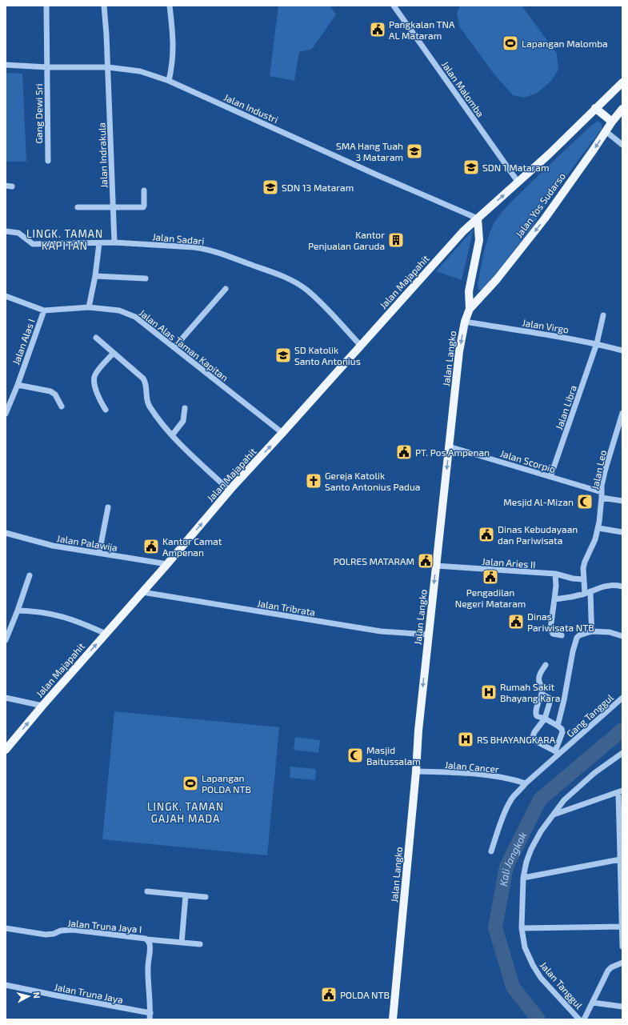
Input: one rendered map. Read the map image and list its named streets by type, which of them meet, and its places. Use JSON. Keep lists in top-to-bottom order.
{
  "streets": {
    "main road": ["Jalan Yos Sudarso", "Jalan Majapahit", "Jalan Langko"],
    "street": [
      "Jalan Malomba",
      "Jalan Industri",
      "Gang Dewi Sri",
      "Jalan Indrakula",
      "Jalan Sadari",
      "Jalan Virgo",
      "Jalan Alas I",
      "Jalan Alas Taman Kapitan",
      "Jalan Libra",
      "Jalan Scorpio",
      "Jalan Leo",
      "Jalan Palawija",
      "Jalan Aries II",
      "Jalan Tribrata",
      "Gang Tanggul",
      "Jalan Cancer",
      "Jalan Truna Jaya I",
      "Jalan Tanggul",
      "Jalan Truna Jaya"
    ]
  },
  "crossings": [
    ["Jalan Industri", "Gang Dewi Sri"],
    ["Jalan Industri", "Jalan Indrakula"],
    ["Jalan Industri", "Jalan Majapahit"],
    ["Jalan Industri", "Jalan Langko"],
    ["Jalan Indrakula", "Jalan Sadari"],
    ["Jalan Yos Sudarso", "Jalan Langko"],
    ["Jalan Sadari", "Jalan Majapahit"],
    ["Jalan Majapahit", "Jalan Alas Taman Kapitan"],
    ["Jalan Majapahit", "Jalan Langko"],
    ["Jalan Majapahit", "Jalan Palawija"],
    ["Jalan Majapahit", "Jalan Tribrata"],
    ["Jalan Virgo", "Jalan Langko"],
    ["Jalan Virgo", "Jalan Libra"],
    ["Jalan Alas I", "Jalan Alas Taman Kapitan"],
    ["Jalan Langko", "Jalan Scorpio"],
    ["Jalan Langko", "Jalan Aries II"],
    ["Jalan Langko", "Jalan Tribrata"],
    ["Jalan Langko", "Jalan Cancer"],
    ["Jalan Libra", "Jalan Scorpio"],
    ["Jalan Scorpio", "Jalan Leo"],
    ["Jalan Leo", "Jalan Aries II"],
    ["Gang Tanggul", "Jalan Cancer"],
    ["Jalan Truna Jaya I", "Jalan Truna Jaya"]
  ],
  "one_way": ["Jalan Majapahit", "Jalan Langko"],
  "districts": ["LINGK. TAMAN KAPITAN", "LINGK. TAMAN GAJAH MADA"],
  "water": ["Kali Jangkok"],
  "places": {
    "public building": [
      "Pangkalan TNA AL Mataram",
      "PT. Pos Ampenan",
      "Dinas Kebudayaan dan Pariwisata",
      "Kantor Camat Ampenan",
      "POLRES MATARAM",
      "Pengadilan Negeri Mataram",
      "Dinas Pariwisata NTB",
      "POLDA NTB"
    ],
    "sports": ["Lapangan Malomba", "Lapangan POLDA NTB"],
    "school or university": [
      "SMA Hang Tuah 3 Mataram",
      "SDN 1 Mataram",
      "SDN 13 Mataram",
      "SD Katolik Santo Antonius"
    ],
    "building": ["Kantor Penjualan Garuda"],
    "church": ["Gereja Katolik Santo Antonius Padua"],
    "mosque": ["Mesjid Al-Mizan", "Masjid Baitussalam"],
    "hospital": ["Rumah Sakit Bhayang Kara", "RS BHAYANGKARA"]
  },
  "north": "right"
}
